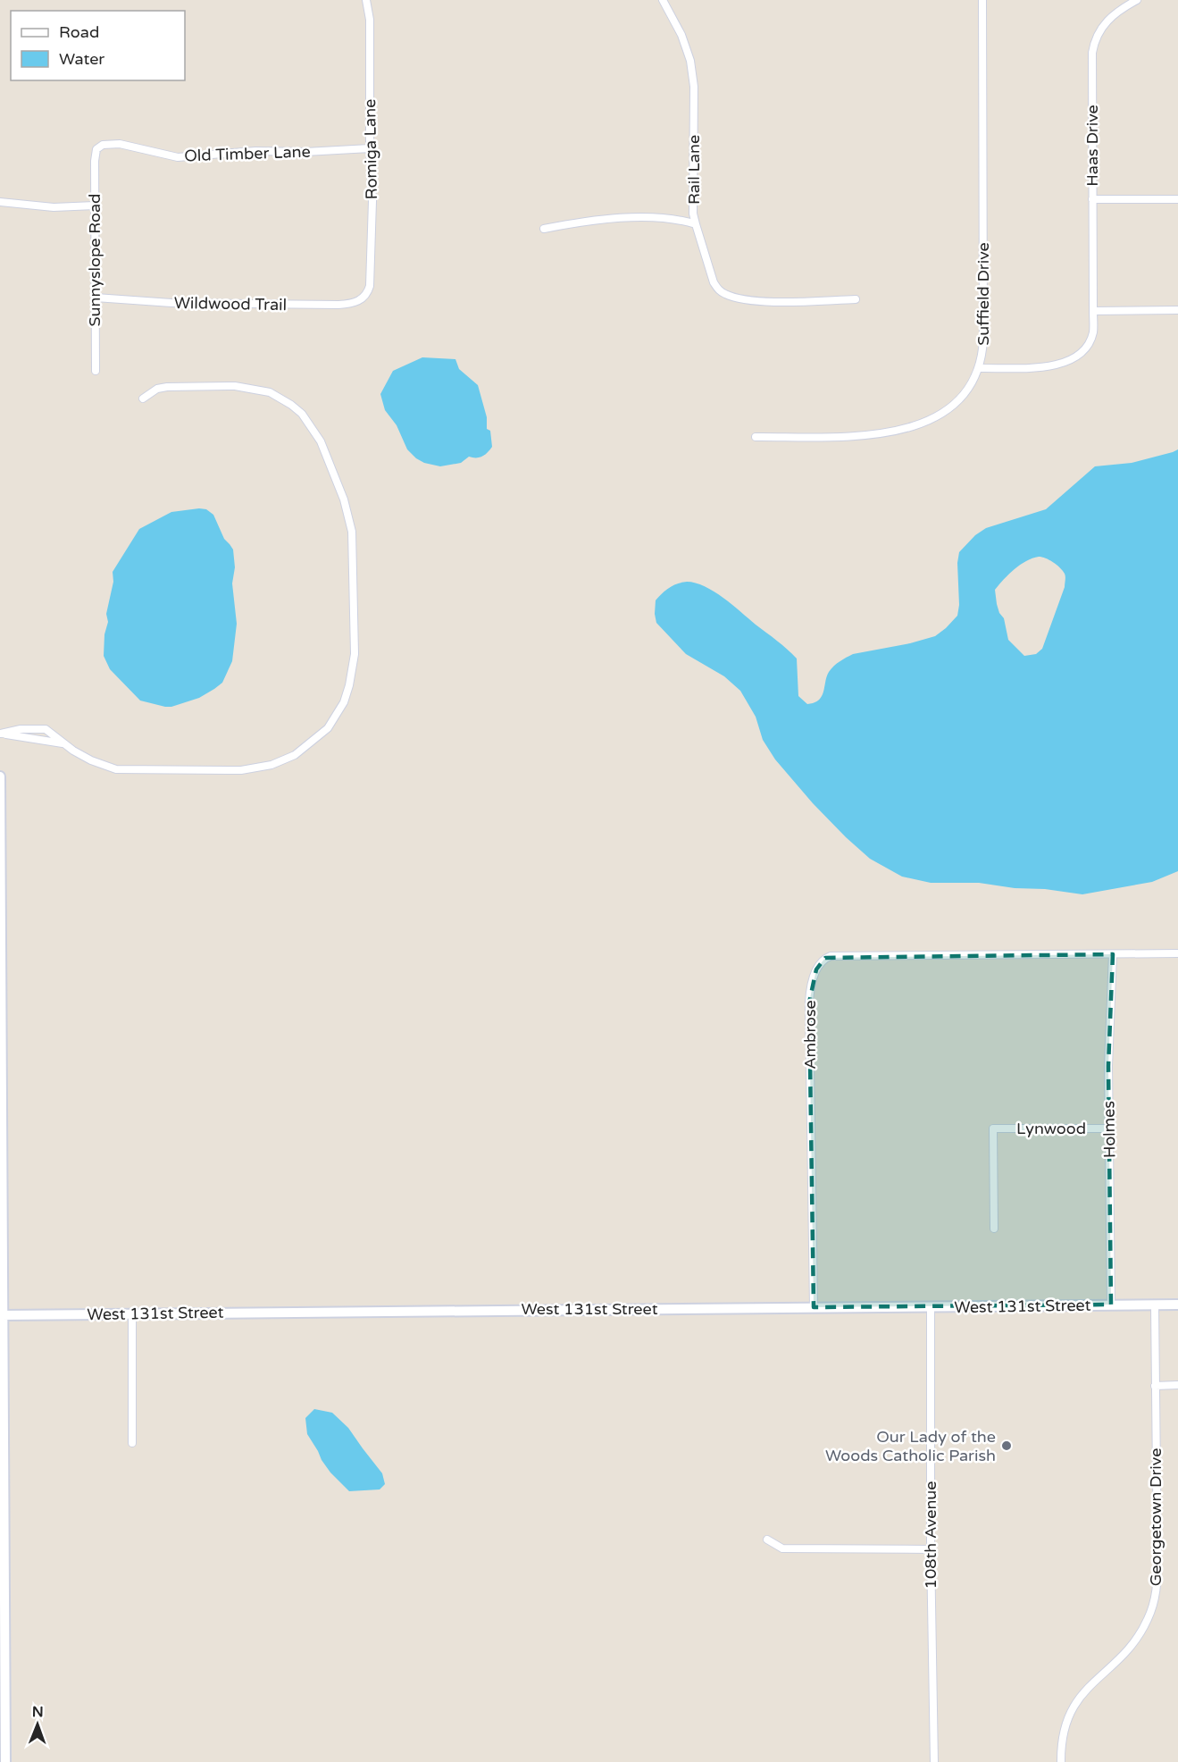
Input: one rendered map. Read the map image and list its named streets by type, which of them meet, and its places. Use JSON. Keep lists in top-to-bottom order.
{
  "streets": {
    "street": [
      "Haas Drive",
      "Romiga Lane",
      "Old Timber Lane",
      "Rail Lane",
      "Sunnyslope Road",
      "Suffield Drive",
      "Wildwood Trail",
      "Ambrose",
      "Lynwood",
      "Holmes",
      "West 131st Street",
      "Georgetown Drive",
      "108th Avenue"
    ]
  },
  "crossings": [
    ["Haas Drive", "Suffield Drive"],
    ["Romiga Lane", "Old Timber Lane"],
    ["Romiga Lane", "Wildwood Trail"],
    ["Old Timber Lane", "Sunnyslope Road"],
    ["Sunnyslope Road", "Wildwood Trail"],
    ["Ambrose", "Holmes"],
    ["Ambrose", "West 131st Street"],
    ["Lynwood", "Holmes"],
    ["Holmes", "West 131st Street"],
    ["West 131st Street", "Georgetown Drive"],
    ["West 131st Street", "108th Avenue"]
  ],
  "places": ["Our Lady of the Woods Catholic Parish"],
  "legend": ["Road", "Water"],
  "north": "top"
}
